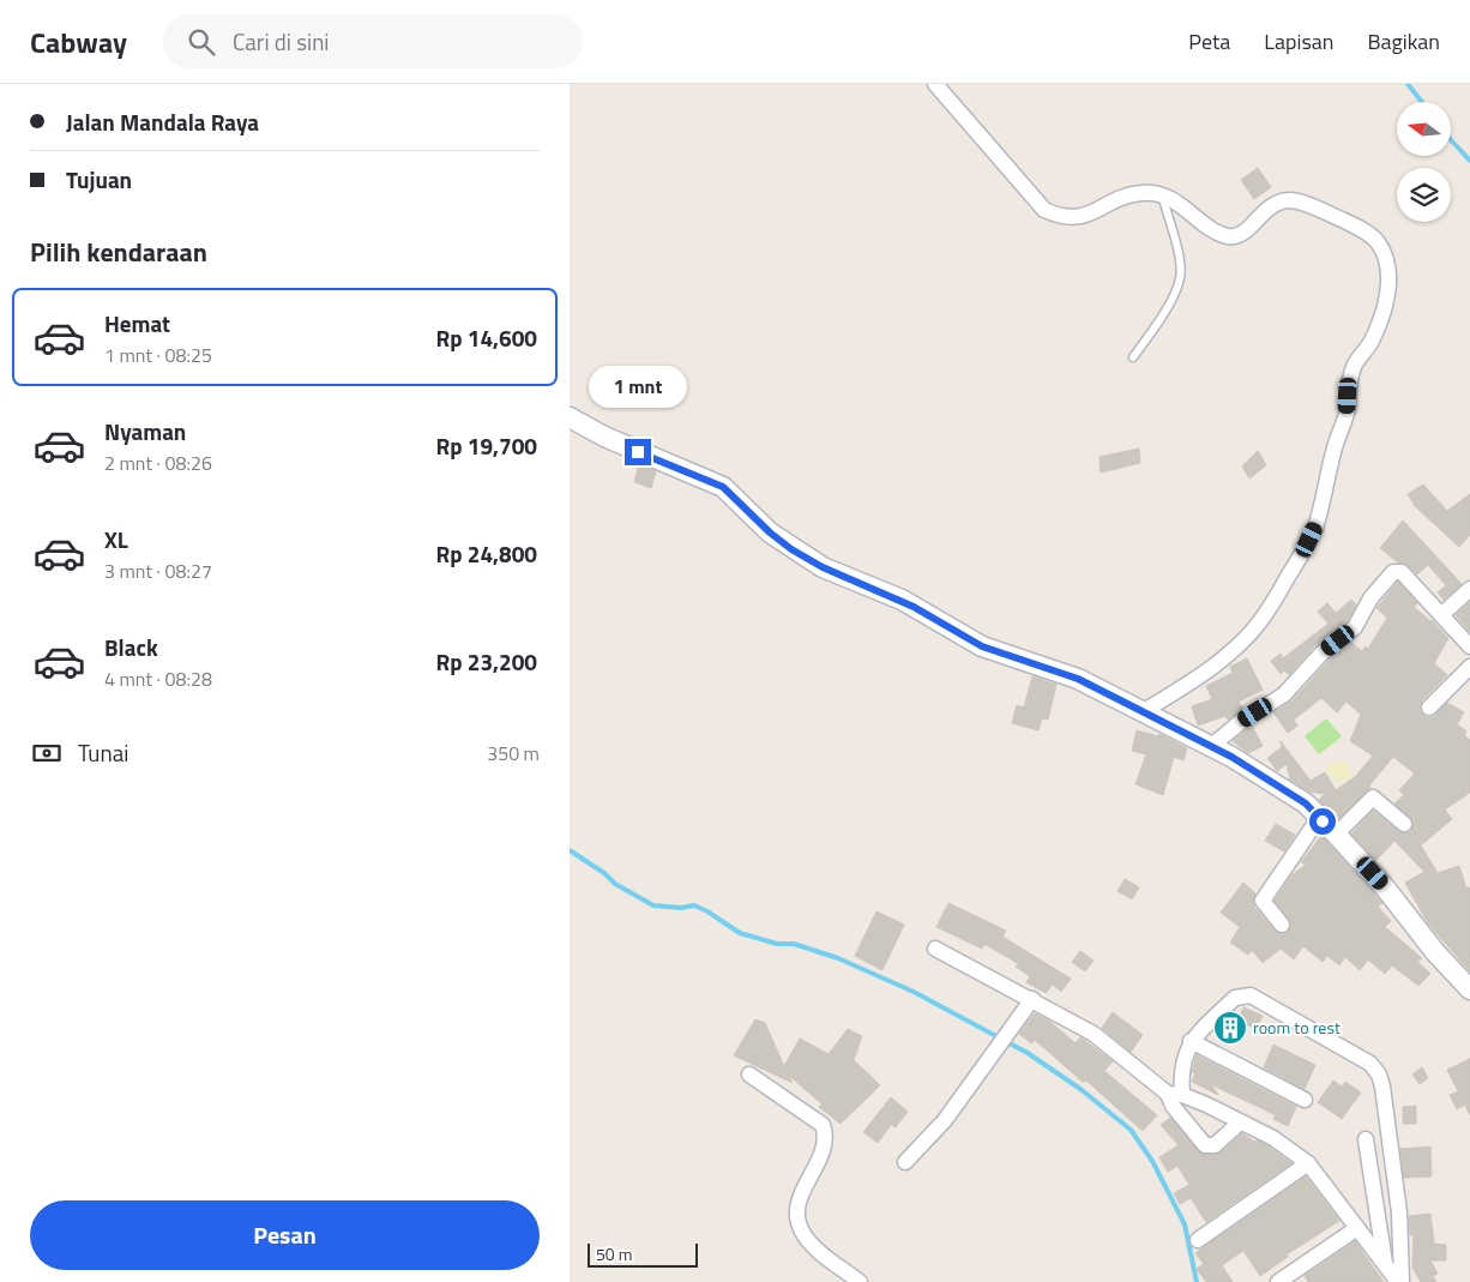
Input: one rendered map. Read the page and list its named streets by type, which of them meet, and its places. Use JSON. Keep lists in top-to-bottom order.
{
  "places": {
    "building": ["room to rest"]
  },
  "scale_bar": "50 m",
  "north": "left",
  "page": {
    "header": "Cabway",
    "search": "Cari di sini",
    "nav": ["Peta", "Lapisan", "Bagikan"],
    "banner": ["Jalan Mandala Raya", "Tujuan"],
    "heading": "Pilih kendaraan",
    "list": [
      {
        "name": "Hemat",
        "note": "1 mnt · 08:25",
        "value": "Rp 14,600"
      },
      {
        "name": "Nyaman",
        "note": "2 mnt · 08:26",
        "value": "Rp 19,700"
      },
      {
        "name": "XL",
        "note": "3 mnt · 08:27",
        "value": "Rp 24,800"
      },
      {
        "name": "Black",
        "note": "4 mnt · 08:28",
        "value": "Rp 23,200"
      }
    ],
    "bubble": "1 mnt",
    "pay": ["Tunai", "350 m"],
    "buttons": "Pesan",
    "scale": "50 m"
  }
}
